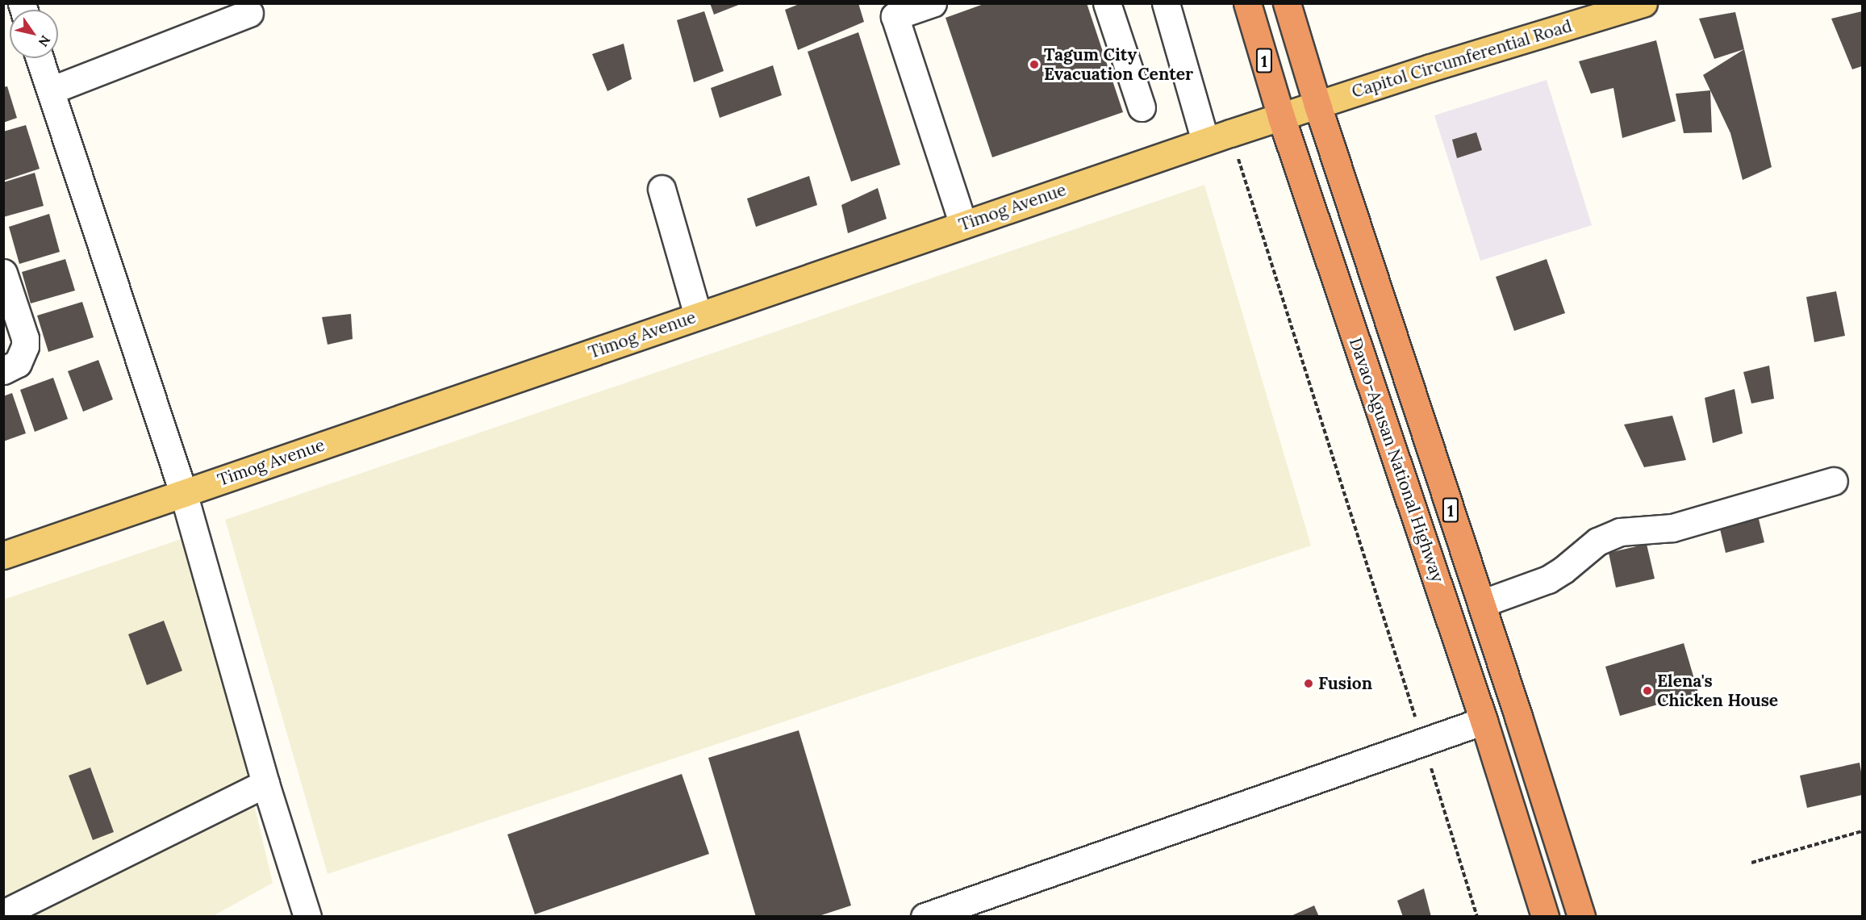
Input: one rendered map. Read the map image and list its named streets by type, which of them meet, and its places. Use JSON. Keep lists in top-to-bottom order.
{
  "streets": {
    "highway": ["1", "Davao-Agusan National Highway"],
    "main road": ["Capitol Circumferential Road", "Timog Avenue"]
  },
  "crossings": [
    ["Capitol Circumferential Road", "Timog Avenue"],
    ["Capitol Circumferential Road", "Davao-Agusan National Highway"],
    ["Timog Avenue", "Davao-Agusan National Highway"]
  ],
  "places": ["Tagum City Evacuation Center", "Fusion", "Elena's Chicken House"],
  "north": "bottom right"
}
